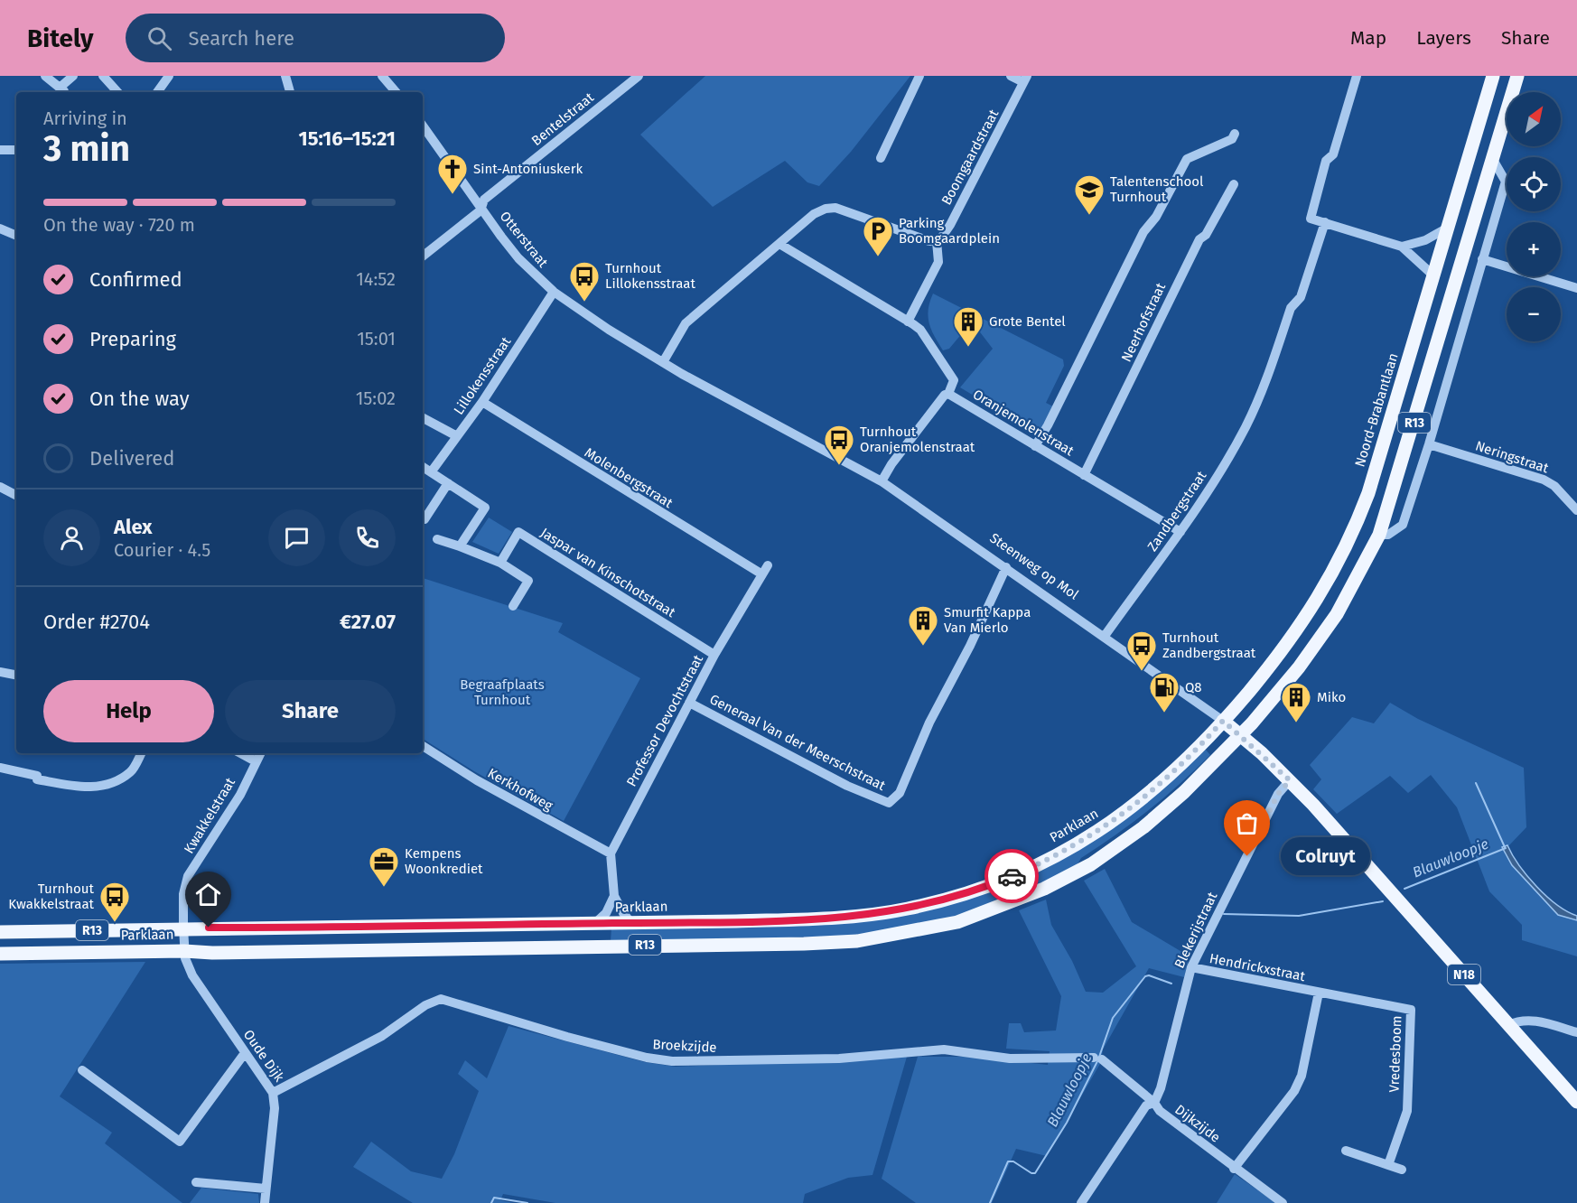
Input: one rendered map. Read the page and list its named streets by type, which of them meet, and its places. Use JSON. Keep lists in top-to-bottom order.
{
  "streets": {
    "main road": [
      "Noord-Brabantlaan",
      "R13",
      "Steenweg op Mol",
      "Parklaan",
      "N18"
    ],
    "street": [
      "Bentelstraat",
      "Boomgaardstraat",
      "Otterstraat",
      "Neerhofstraat",
      "Lillokensstraat",
      "Oranjemolenstraat",
      "Neringstraat",
      "Molenbergstraat",
      "Zandbergstraat",
      "Jaspar van Kinschotstraat",
      "Professor Devochtstraat",
      "Generaal Van der Meerschstraat",
      "Kerkhofweg",
      "Kwakkelstraat",
      "Blekerijstraat",
      "Hendrickxstraat",
      "Broekzijde",
      "Vredesboom",
      "Oude Dijk",
      "Dijkzijde"
    ]
  },
  "crossings": [
    ["Bentelstraat", "Otterstraat"],
    ["Otterstraat", "Lillokensstraat"],
    ["Otterstraat", "Steenweg op Mol"],
    ["Neerhofstraat", "Oranjemolenstraat"],
    ["Lillokensstraat", "Molenbergstraat"],
    ["Noord-Brabantlaan", "Steenweg op Mol"],
    ["Noord-Brabantlaan", "Parklaan"],
    ["Oranjemolenstraat", "Zandbergstraat"],
    ["R13", "Steenweg op Mol"],
    ["R13", "Parklaan"],
    ["Molenbergstraat", "Professor Devochtstraat"],
    ["Zandbergstraat", "Steenweg op Mol"],
    ["Steenweg op Mol", "Generaal Van der Meerschstraat"],
    ["Steenweg op Mol", "Parklaan"],
    ["Steenweg op Mol", "Blekerijstraat"],
    ["Steenweg op Mol", "N18"],
    ["Jaspar van Kinschotstraat", "Professor Devochtstraat"],
    ["Professor Devochtstraat", "Generaal Van der Meerschstraat"],
    ["Professor Devochtstraat", "Kerkhofweg"],
    ["Kwakkelstraat", "Parklaan"],
    ["Kwakkelstraat", "Oude Dijk"],
    ["Parklaan", "Oude Dijk"],
    ["Blekerijstraat", "Hendrickxstraat"],
    ["Blekerijstraat", "Dijkzijde"],
    ["Hendrickxstraat", "Vredesboom"],
    ["Hendrickxstraat", "Dijkzijde"],
    ["Broekzijde", "Oude Dijk"],
    ["Broekzijde", "Dijkzijde"]
  ],
  "water": ["Blauwloopje"],
  "parks": ["Begraafplaats Turnhout"],
  "places": {
    "church": ["Sint-Antoniuskerk"],
    "school or university": ["Talentenschool Turnhout"],
    "parking": ["Parking Boomgaardplein"],
    "bus stop": [
      "Turnhout Lillokensstraat",
      "Turnhout Oranjemolenstraat",
      "Turnhout Zandbergstraat",
      "Turnhout Kwakkelstraat"
    ],
    "building": ["Grote Bentel", "Smurfit Kappa Van Mierlo", "Miko"],
    "fuel station": ["Q8"],
    "other": ["Colruyt"],
    "office": ["Kempens Woonkrediet"]
  },
  "north": "top right",
  "page": {
    "header": "Bitely",
    "search": "Search here",
    "nav": ["Map", "Layers", "Share"],
    "map_buttons": ["+", "−"],
    "heading": ["3 min", "Arriving in", "15:16–15:21"],
    "panel": [
      "Alex",
      "Courier · 4.5",
      "Order #2704",
      "€27.07"
    ],
    "bar": "On the way · 720 m",
    "list": [
      ["Confirmed", "14:52"],
      ["Preparing", "15:01"],
      ["On the way", "15:02"],
      "Delivered"
    ],
    "buttons": ["Help", "Share"],
    "bubble": "Colruyt"
  }
}
